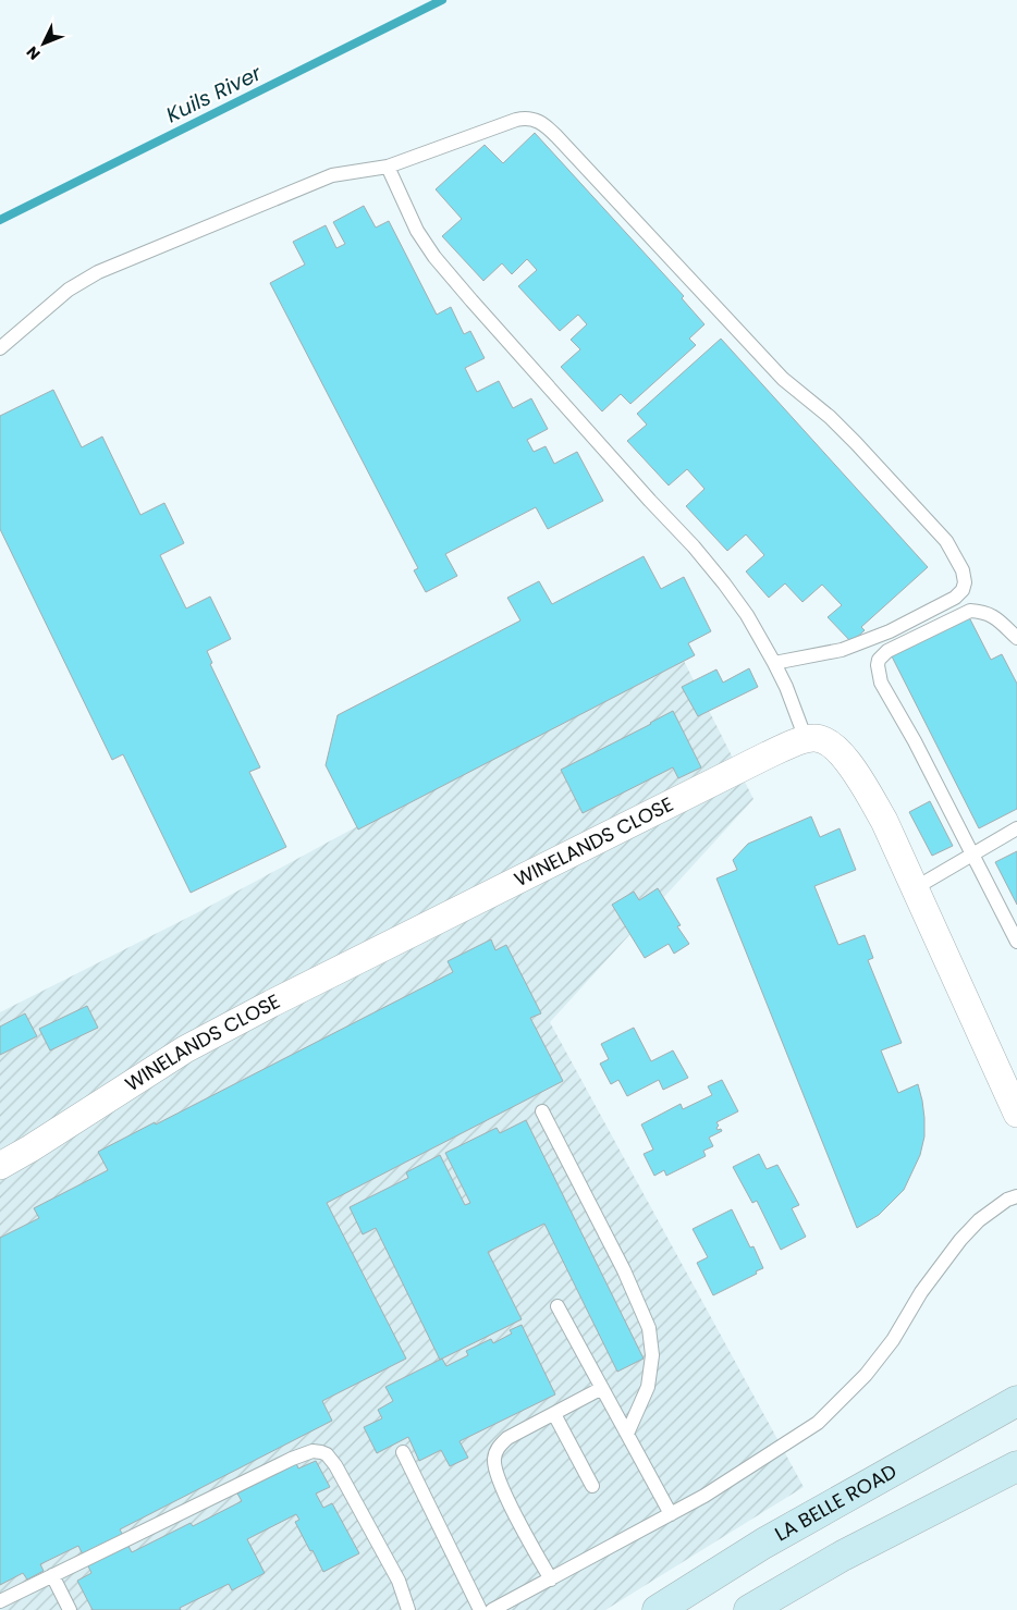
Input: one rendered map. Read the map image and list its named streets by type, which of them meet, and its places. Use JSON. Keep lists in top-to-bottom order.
{
  "streets": {
    "main road": ["LA BELLE ROAD"],
    "street": ["WINELANDS CLOSE"]
  },
  "water": ["Kuils River"],
  "north": "bottom left"
}
